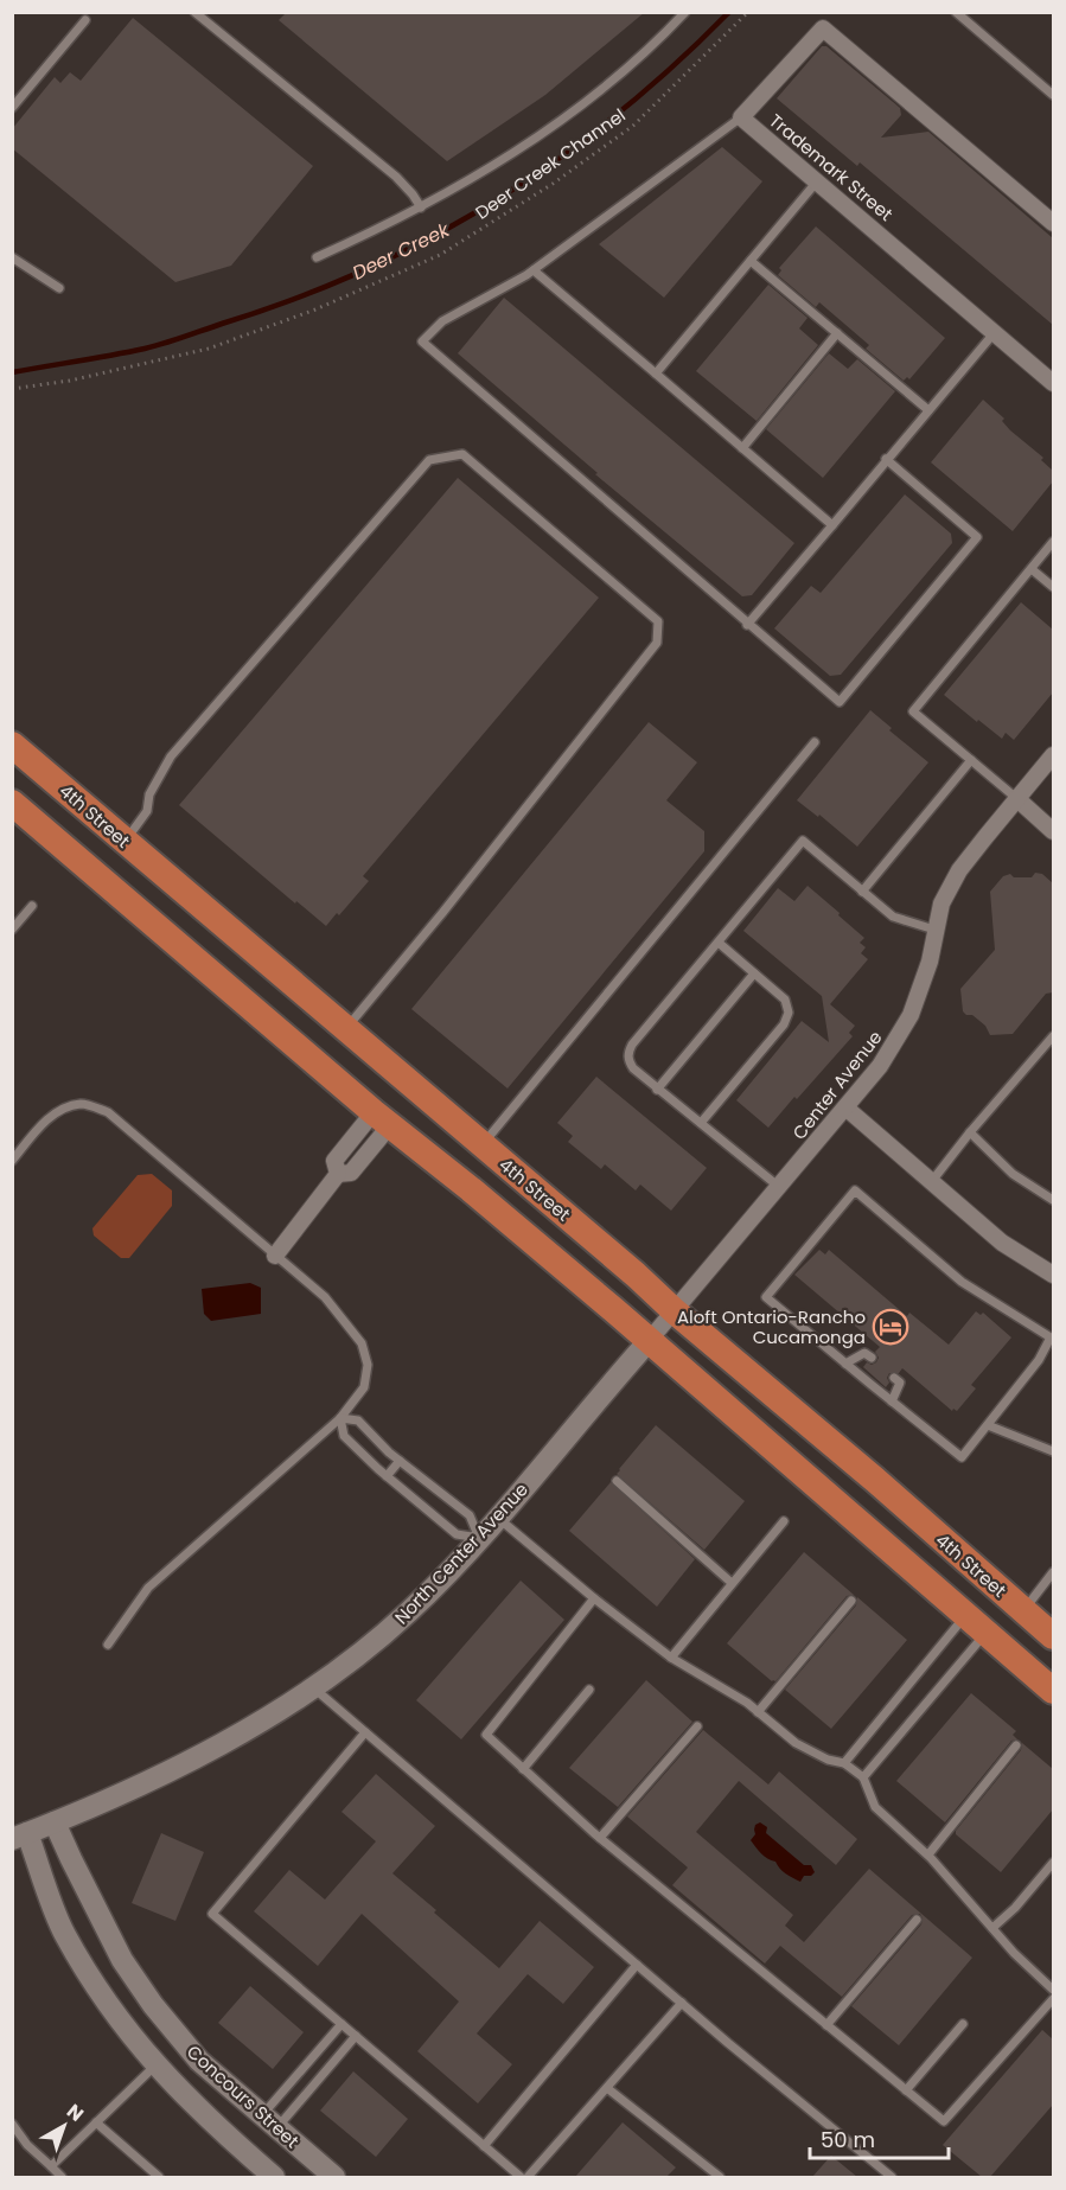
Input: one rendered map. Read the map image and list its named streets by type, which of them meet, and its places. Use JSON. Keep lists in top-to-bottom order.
{
  "streets": {
    "main road": ["4th Street"],
    "street": [
      "Trademark Street",
      "Center Avenue",
      "North Center Avenue",
      "Concours Street"
    ],
    "path": ["Deer Creek Channel"]
  },
  "crossings": [
    ["4th Street", "Center Avenue"],
    ["Center Avenue", "North Center Avenue"],
    ["North Center Avenue", "Concours Street"]
  ],
  "water": ["Deer Creek"],
  "places": {
    "hotel": ["Aloft Ontario-Rancho Cucamonga"]
  },
  "scale_bar": "50 m",
  "north": "top right"
}
